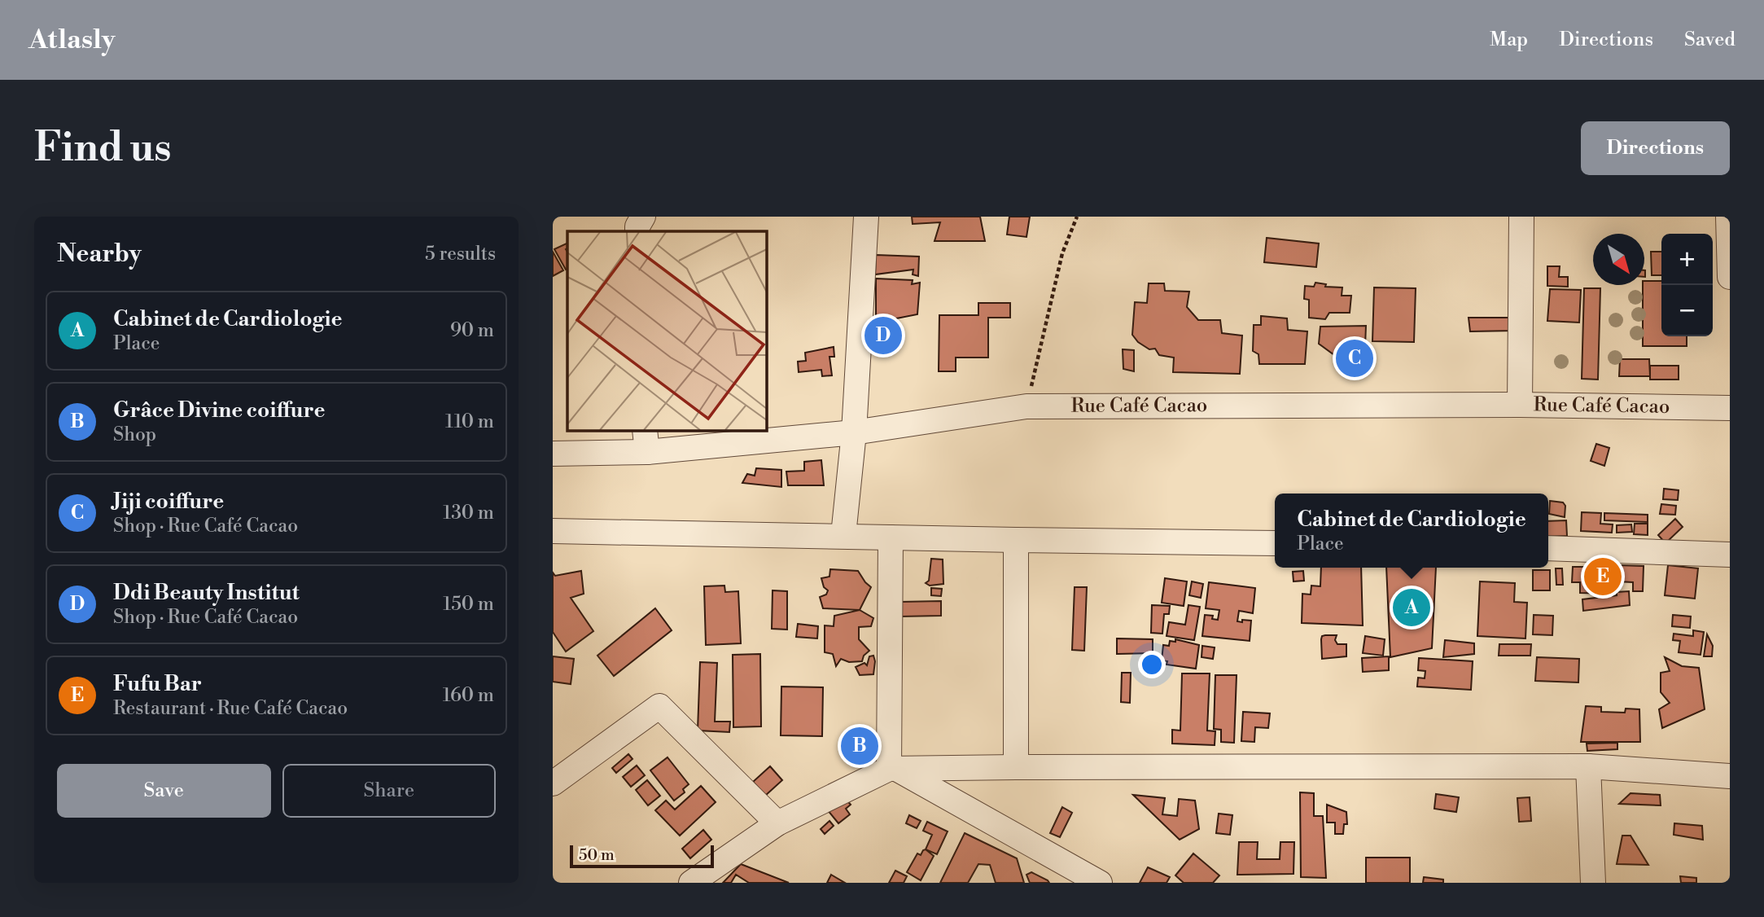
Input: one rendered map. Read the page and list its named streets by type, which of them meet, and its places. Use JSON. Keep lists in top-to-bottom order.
{
  "streets": {
    "street": ["Rue Café Cacao"]
  },
  "scale_bar": "50 m",
  "north": "bottom right",
  "page": {
    "header": "Atlasly",
    "nav": ["Map", "Directions", "Saved"],
    "buttons": [
      "Directions",
      ["Save", "Share"]
    ],
    "title": "Find us",
    "heading": ["Nearby", "5 results"],
    "map_buttons": ["+", "−"],
    "list": [
      {
        "mark": "A",
        "name": "Cabinet de Cardiologie",
        "note": "Place",
        "value": "90 m"
      },
      {
        "mark": "B",
        "name": "Grâce Divine coiffure",
        "note": "Shop",
        "value": "110 m"
      },
      {
        "mark": "C",
        "name": "Jiji coiffure",
        "note": "Shop · Rue Café Cacao",
        "value": "130 m"
      },
      {
        "mark": "D",
        "name": "Ddi Beauty Institut",
        "note": "Shop · Rue Café Cacao",
        "value": "150 m"
      },
      {
        "mark": "E",
        "name": "Fufu Bar",
        "note": "Restaurant · Rue Café Cacao",
        "value": "160 m"
      }
    ],
    "pins": [
      "D",
      "C",
      "E",
      "A",
      "B"
    ],
    "popup": ["Cabinet de Cardiologie", "Place"],
    "scale": "50 m"
  }
}
